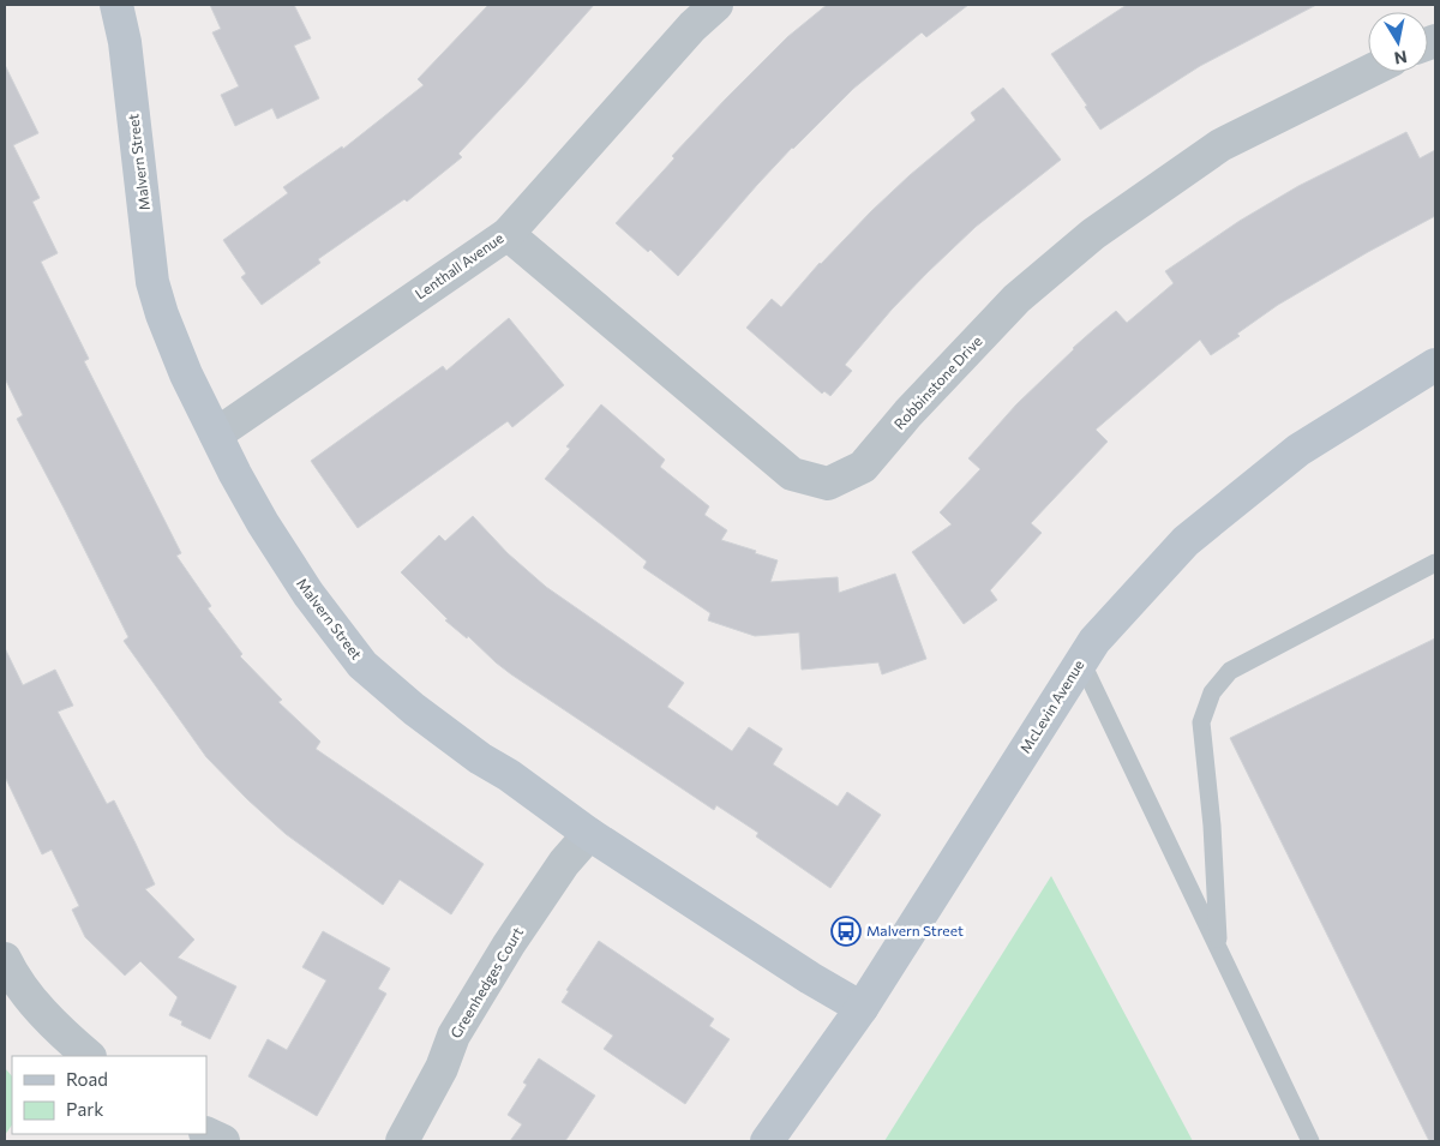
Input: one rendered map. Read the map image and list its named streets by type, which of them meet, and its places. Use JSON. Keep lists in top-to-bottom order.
{
  "streets": {
    "street": [
      "Malvern Street",
      "Lenthall Avenue",
      "Robbinstone Drive",
      "McLevin Avenue",
      "Greenhedges Court"
    ]
  },
  "crossings": [
    ["Malvern Street", "Lenthall Avenue"],
    ["Malvern Street", "McLevin Avenue"],
    ["Malvern Street", "Greenhedges Court"],
    ["Lenthall Avenue", "Robbinstone Drive"]
  ],
  "places": {
    "bus stop": ["Malvern Street"]
  },
  "legend": ["Road", "Park"],
  "north": "bottom"
}
